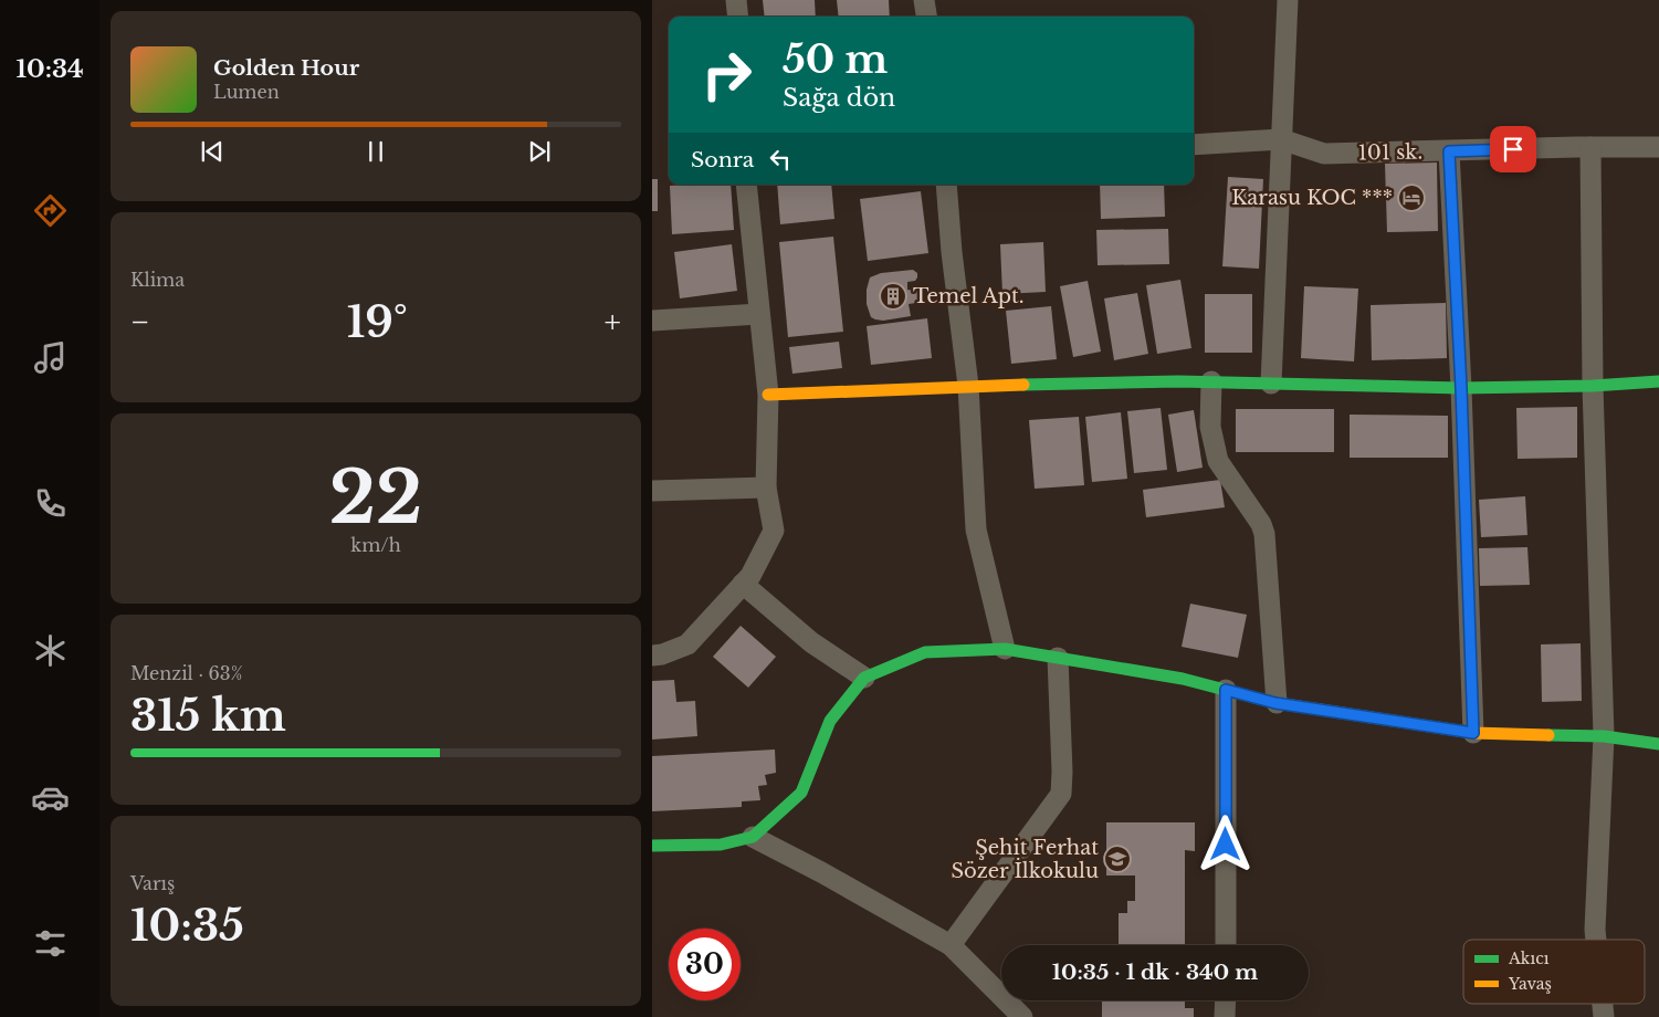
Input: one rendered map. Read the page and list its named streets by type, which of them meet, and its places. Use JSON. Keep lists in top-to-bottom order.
{
  "streets": {
    "street": ["101 sk."]
  },
  "places": {
    "hotel": ["Karasu KOC ***"],
    "building": ["Temel Apt."],
    "school or university": ["Şehit Ferhat Sözer İlkokulu"]
  },
  "legend": ["Akıcı", "Yavaş"],
  "page": {
    "tabs": "10:34",
    "turn": ["50 m", "Sağa dön"],
    "song": ["Golden Hour", "Lumen"],
    "then": "Sonra",
    "tile": [
      "Klima",
      ["22", "km/h"],
      ["Menzil · 63%", "315 km"],
      ["Varış", "10:35"]
    ],
    "heat": ["−", "19°", "+"],
    "limit": "30",
    "trip": "10:35 · 1 dk · 340 m"
  }
}
